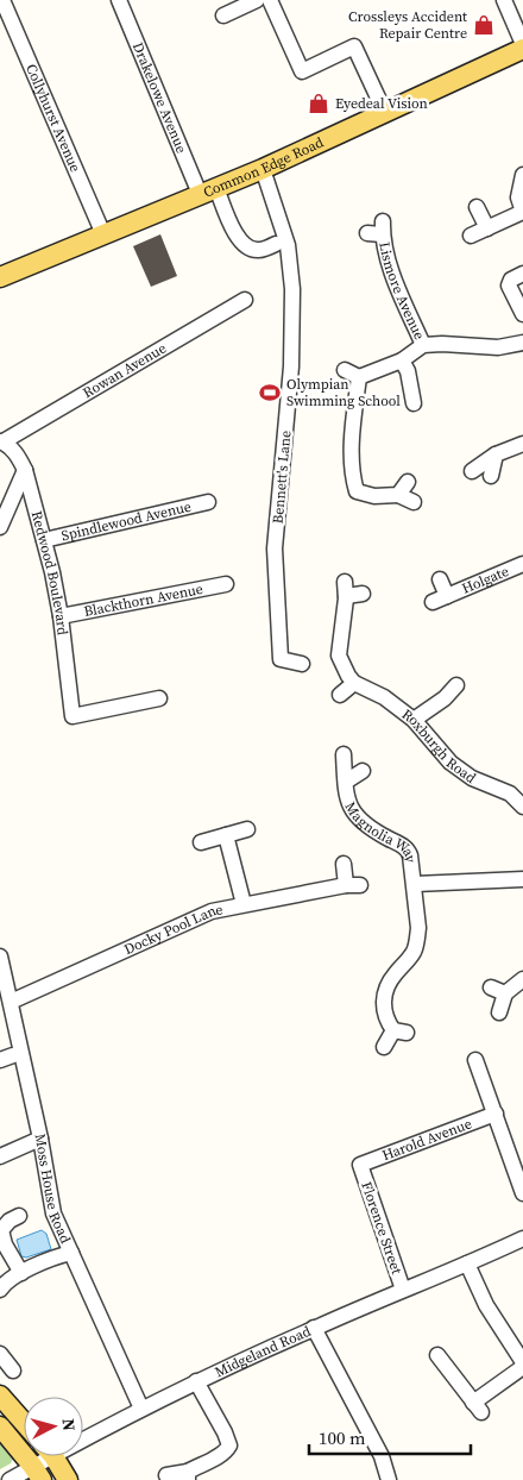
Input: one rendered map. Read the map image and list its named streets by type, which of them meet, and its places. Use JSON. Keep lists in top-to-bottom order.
{
  "streets": {
    "main road": ["Common Edge Road"],
    "street": [
      "Drakelowe Avenue",
      "Collyhurst Avenue",
      "Lismore Avenue",
      "Rowan Avenue",
      "Bennett's Lane",
      "Spindlewood Avenue",
      "Redwood Boulevard",
      "Holgate",
      "Blackthorn Avenue",
      "Roxburgh Road",
      "Magnolia Way",
      "Docky Pool Lane",
      "Harold Avenue",
      "Moss House Road",
      "Florence Street",
      "Midgeland Road"
    ]
  },
  "crossings": [
    ["Drakelowe Avenue", "Common Edge Road"],
    ["Collyhurst Avenue", "Common Edge Road"],
    ["Common Edge Road", "Bennett's Lane"],
    ["Rowan Avenue", "Redwood Boulevard"],
    ["Spindlewood Avenue", "Redwood Boulevard"],
    ["Redwood Boulevard", "Blackthorn Avenue"],
    ["Docky Pool Lane", "Moss House Road"],
    ["Harold Avenue", "Florence Street"],
    ["Moss House Road", "Midgeland Road"],
    ["Florence Street", "Midgeland Road"]
  ],
  "places": {
    "shop": ["Crossleys Accident Repair Centre", "Eyedeal Vision"],
    "sports": ["Olympian Swimming School"]
  },
  "scale_bar": "100 m",
  "north": "right"
}
